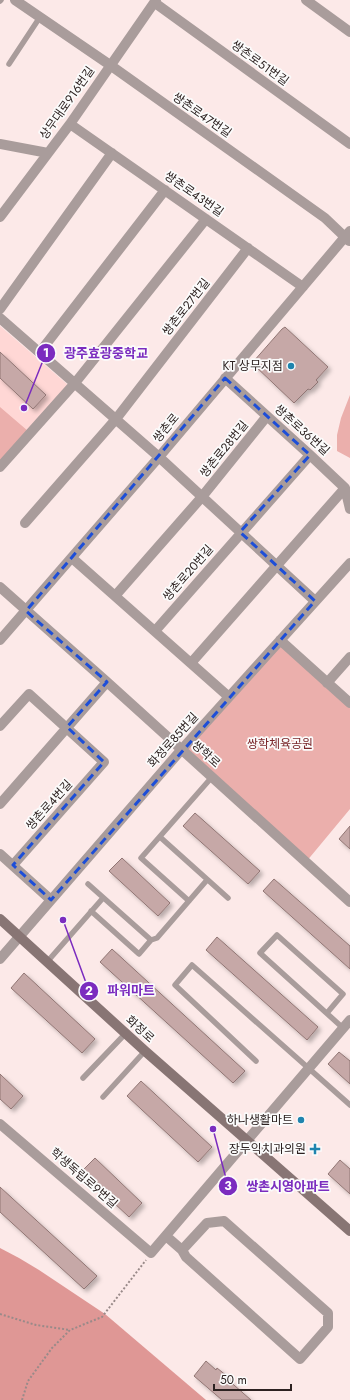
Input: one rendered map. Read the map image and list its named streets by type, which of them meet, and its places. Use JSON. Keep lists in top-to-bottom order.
{
  "streets": {
    "street": [
      "쌍촌로51번길",
      "상무대로916번길",
      "쌍촌로47번길",
      "쌍촌로43번길",
      "쌍촌로27번길",
      "쌍촌로",
      "쌍촌로36번길",
      "쌍촌로28번길",
      "쌍촌로20번길",
      "화정로85번길",
      "쌍학로",
      "쌍촌로4번길",
      "화정로",
      "학생독립로9번길"
    ]
  },
  "crossings": [
    ["쌍촌로51번길", "상무대로916번길"],
    ["상무대로916번길", "쌍촌로47번길"],
    ["상무대로916번길", "쌍촌로43번길"],
    ["쌍촌로47번길", "쌍촌로"],
    ["쌍촌로43번길", "쌍촌로27번길"],
    ["쌍촌로43번길", "쌍촌로"],
    ["쌍촌로", "쌍촌로36번길"],
    ["쌍촌로", "쌍촌로28번길"],
    ["쌍촌로", "쌍학로"],
    ["쌍촌로36번길", "쌍촌로28번길"],
    ["쌍촌로28번길", "쌍촌로20번길"],
    ["쌍촌로28번길", "화정로85번길"],
    ["화정로85번길", "쌍학로"],
    ["화정로85번길", "화정로"]
  ],
  "parks": ["쌍학체육공원"],
  "places": {
    "other": [
      "KT 상무지점",
      "광주효광중학교",
      "파워마트",
      "하나생활마트",
      "쌍촌시영아파트"
    ],
    "health": ["장두익치과의원"]
  },
  "scale_bar": "50 m"
}
